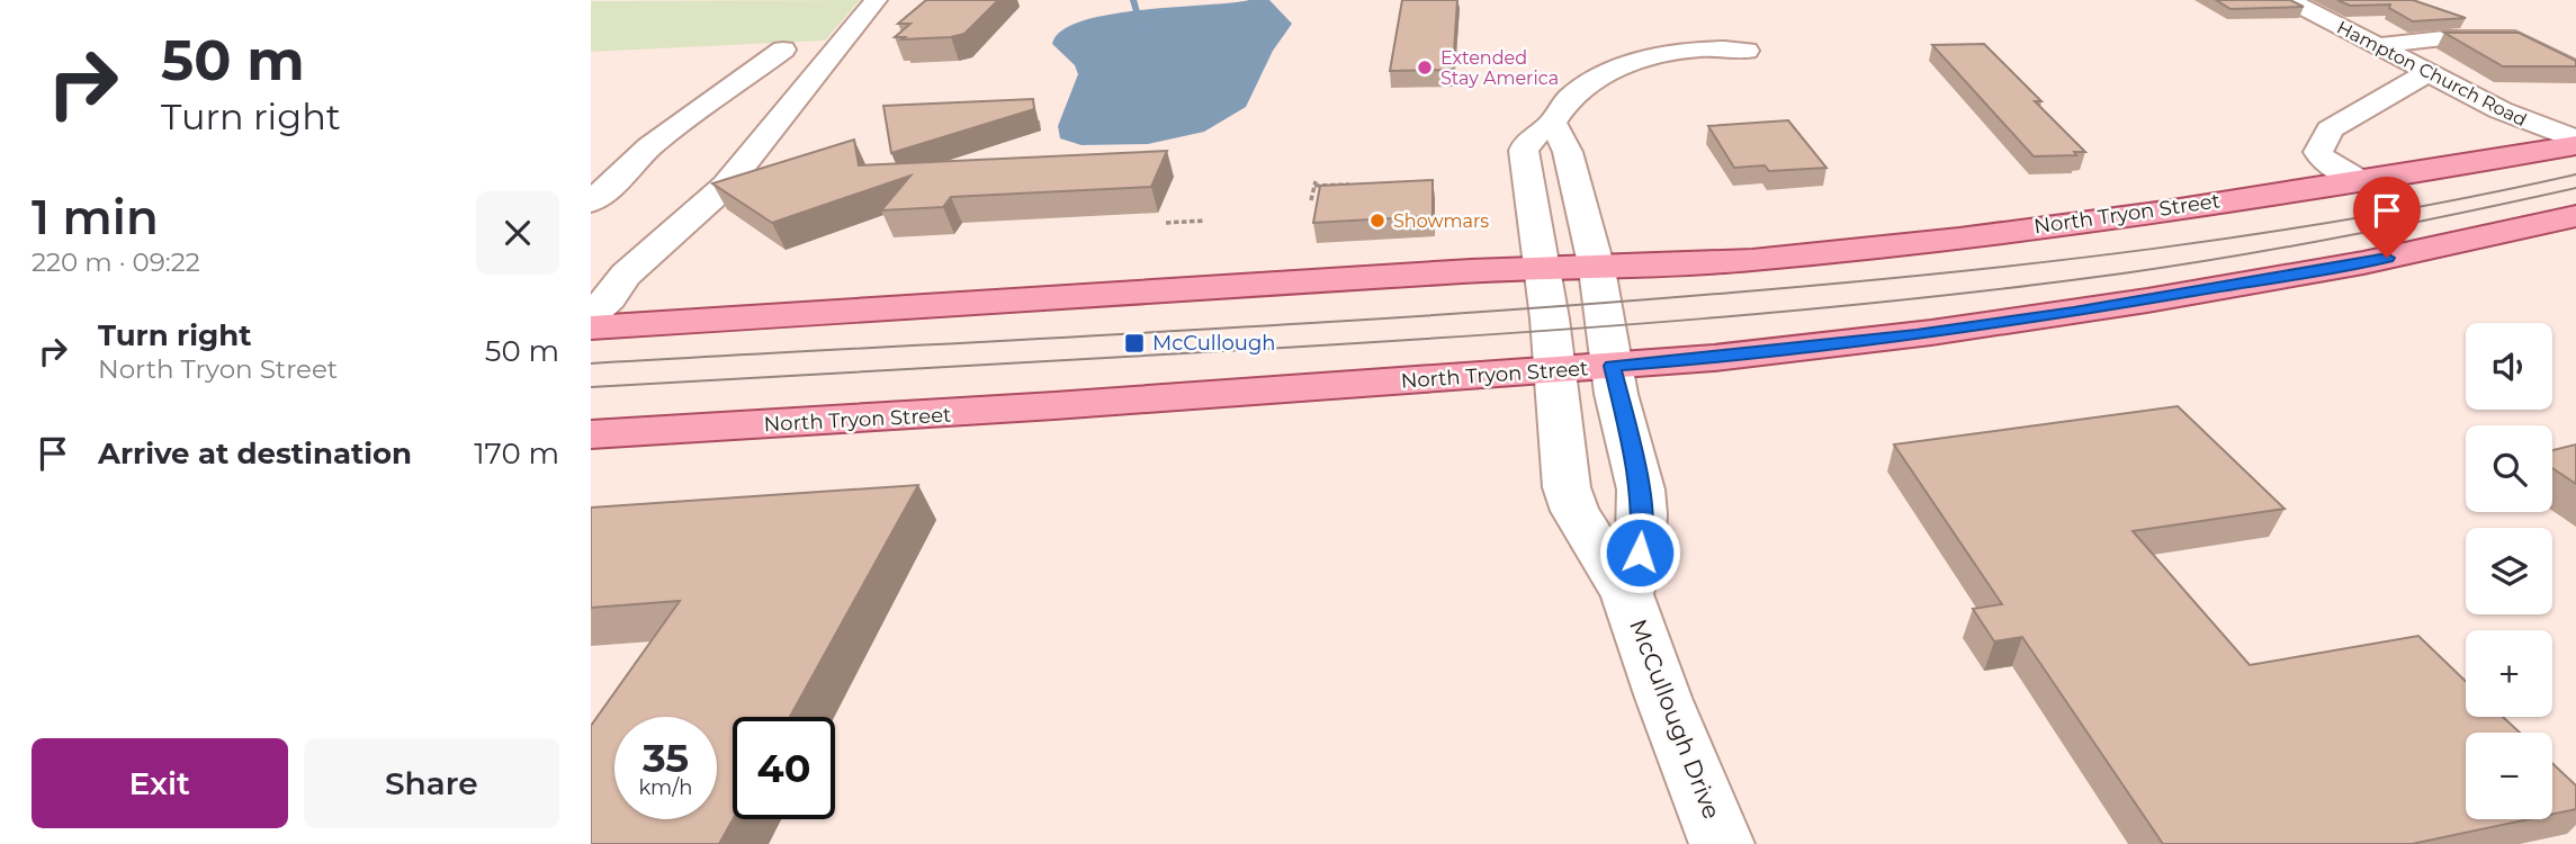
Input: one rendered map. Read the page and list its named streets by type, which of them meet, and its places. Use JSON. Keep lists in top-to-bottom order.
{
  "streets": {
    "main road": ["North Tryon Street"],
    "street": ["Hampton Church Road", "McCullough Drive"]
  },
  "crossings": [
    ["Hampton Church Road", "North Tryon Street"],
    ["North Tryon Street", "McCullough Drive"]
  ],
  "places": {
    "other": ["Extended Stay America", "Showmars"],
    "transit": ["McCullough"]
  },
  "page": {
    "turn": ["50 m", "Turn right"],
    "heading": ["1 min", "220 m · 09:22"],
    "list": [
      {
        "name": "Turn right",
        "note": "North Tryon Street",
        "value": "50 m"
      },
      {
        "name": "Arrive at destination",
        "value": "170 m"
      }
    ],
    "map_buttons": ["+", "−"],
    "speed": "35 km/h",
    "limit": "40",
    "buttons": ["Exit", "Share"]
  }
}
